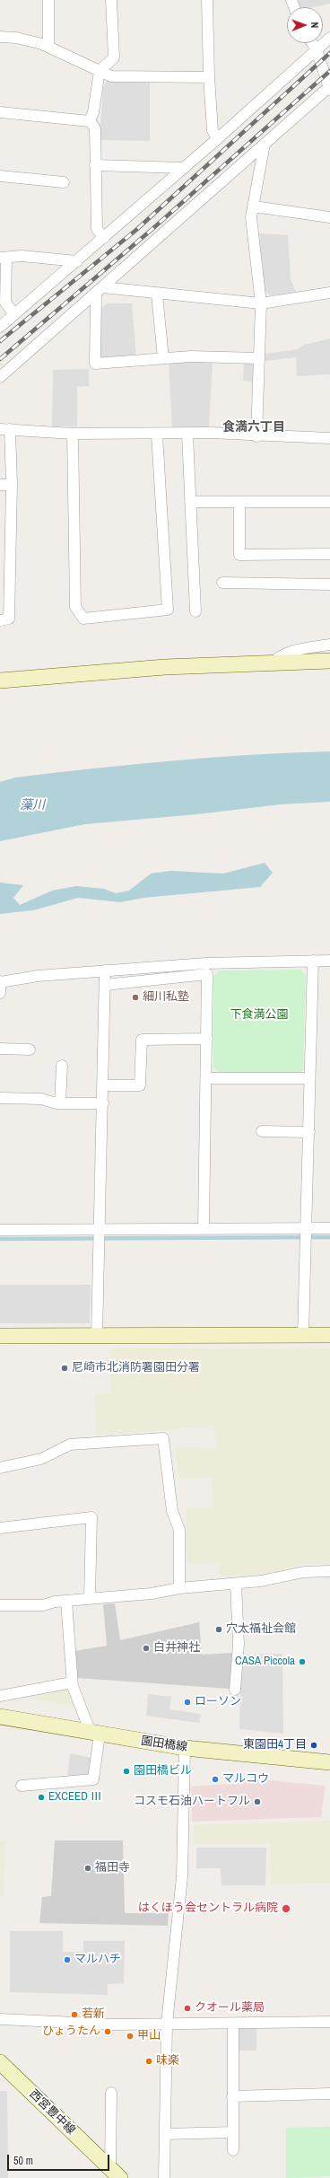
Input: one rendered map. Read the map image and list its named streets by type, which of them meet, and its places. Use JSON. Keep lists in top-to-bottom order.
{
  "streets": {
    "street": ["園田橋線", "西宮豊中線"]
  },
  "districts": ["食満六丁目"],
  "water": ["藻川"],
  "parks": ["下食満公園"],
  "places": [
    "細川私塾",
    "尼崎市北消防署園田分署",
    "穴太福祉会館",
    "白井神社",
    "CASA Piccola",
    "ローソン",
    "東園田4丁目",
    "園田橋ビル",
    "マルコウ",
    "EXCEED Ⅲ",
    "コスモ石油ハートフル",
    "福田寺",
    "はくほう会セントラル病院",
    "マルハチ",
    "クオール薬局",
    "若新",
    "ひょうたん",
    "甲山",
    "味楽"
  ],
  "scale_bar": "50 m",
  "north": "right"
}
